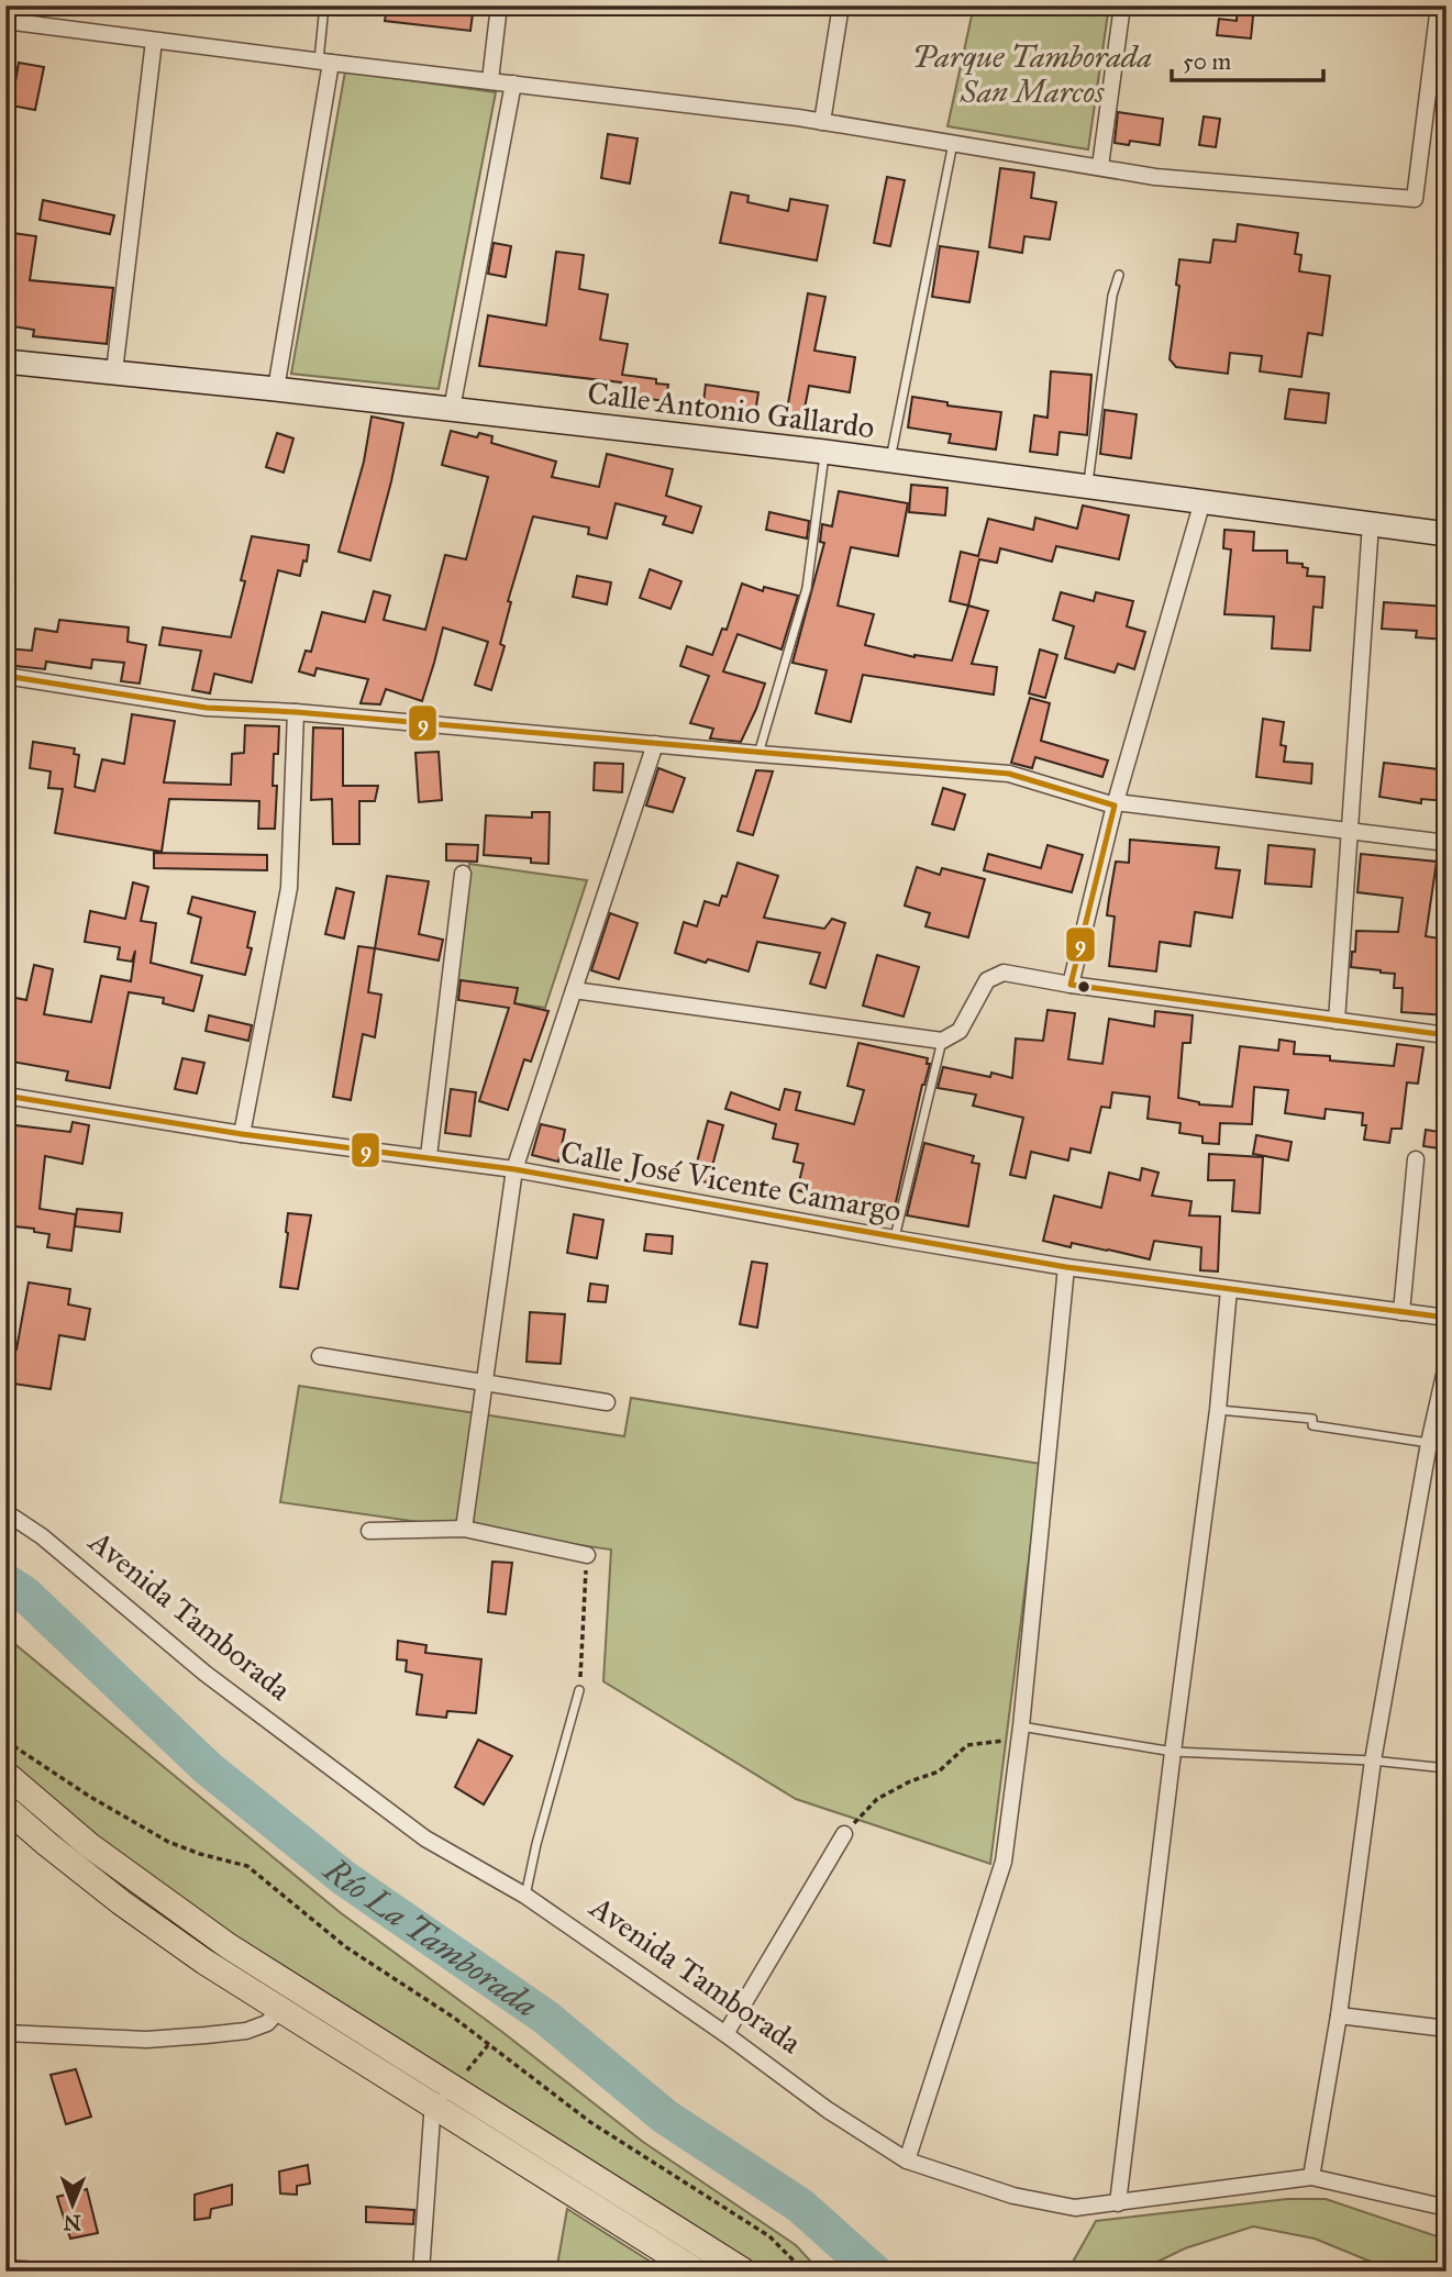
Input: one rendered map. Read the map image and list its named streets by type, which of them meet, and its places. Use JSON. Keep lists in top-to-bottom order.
{
  "streets": {
    "main road": ["Calle Antonio Gallardo"],
    "street": ["Calle José Vicente Camargo", "Avenida Tamborada"]
  },
  "water": ["Río La Tamborada"],
  "parks": ["Parque Tamborada San Marcos"],
  "lines": ["transit line 9"],
  "scale_bar": "50 m",
  "north": "bottom"
}
